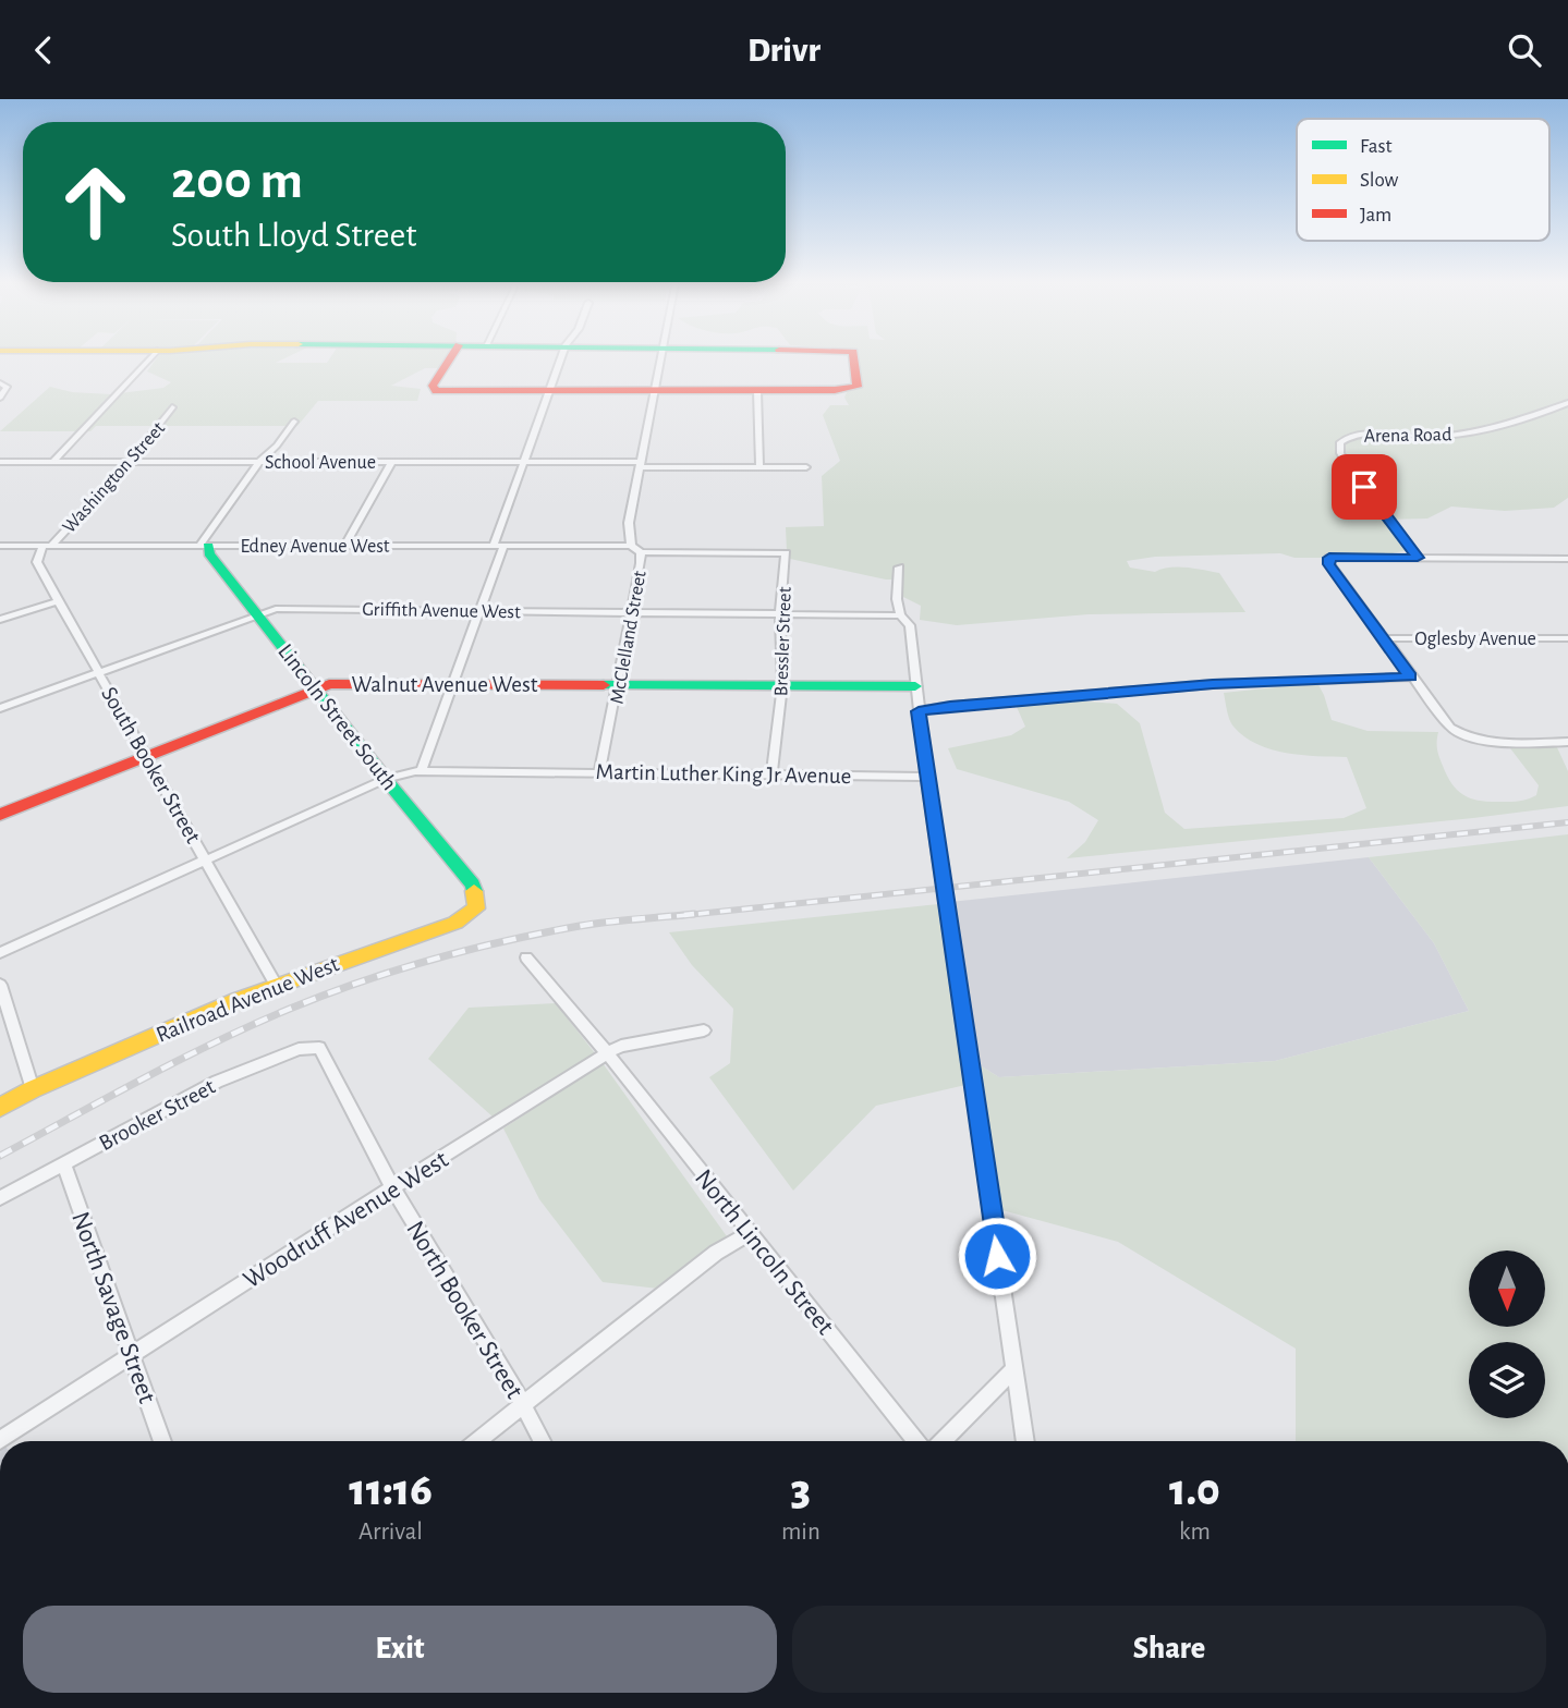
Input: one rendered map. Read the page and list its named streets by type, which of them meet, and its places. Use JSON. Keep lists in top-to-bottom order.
{
  "streets": {
    "street": [
      "Arena Road",
      "School Avenue",
      "Washington Street",
      "Edney Avenue West",
      "Griffith Avenue West",
      "McClelland Street",
      "Oglesby Avenue",
      "Bressler Street",
      "Walnut Avenue West",
      "Lincoln Street South",
      "South Booker Street",
      "Martin Luther King Jr Avenue",
      "Railroad Avenue West",
      "Brooker Street",
      "Woodruff Avenue West",
      "North Lincoln Street",
      "North Savage Street",
      "North Booker Street"
    ]
  },
  "crossings": [
    ["School Avenue", "Washington Street"],
    ["School Avenue", "McClelland Street"],
    ["Washington Street", "Edney Avenue West"],
    ["Washington Street", "South Booker Street"],
    ["Edney Avenue West", "McClelland Street"],
    ["Edney Avenue West", "Lincoln Street South"],
    ["Edney Avenue West", "South Booker Street"],
    ["Griffith Avenue West", "McClelland Street"],
    ["Griffith Avenue West", "Bressler Street"],
    ["Griffith Avenue West", "Lincoln Street South"],
    ["Griffith Avenue West", "South Booker Street"],
    ["McClelland Street", "Bressler Street"],
    ["McClelland Street", "Walnut Avenue West"],
    ["McClelland Street", "Martin Luther King Jr Avenue"],
    ["Bressler Street", "Walnut Avenue West"],
    ["Bressler Street", "Martin Luther King Jr Avenue"],
    ["Walnut Avenue West", "Lincoln Street South"],
    ["Walnut Avenue West", "South Booker Street"],
    ["Lincoln Street South", "Martin Luther King Jr Avenue"],
    ["Lincoln Street South", "Railroad Avenue West"],
    ["South Booker Street", "Martin Luther King Jr Avenue"],
    ["South Booker Street", "Railroad Avenue West"],
    ["Brooker Street", "North Savage Street"],
    ["Brooker Street", "North Booker Street"],
    ["Woodruff Avenue West", "North Lincoln Street"],
    ["Woodruff Avenue West", "North Savage Street"],
    ["Woodruff Avenue West", "North Booker Street"]
  ],
  "legend": ["Fast", "Slow", "Jam"],
  "north": "bottom",
  "page": {
    "header": "Drivr",
    "turn": ["200 m", "South Lloyd Street"],
    "eta": [
      "11:16",
      "Arrival",
      "3",
      "min",
      "1.0",
      "km"
    ],
    "buttons": ["Exit", "Share"]
  }
}
